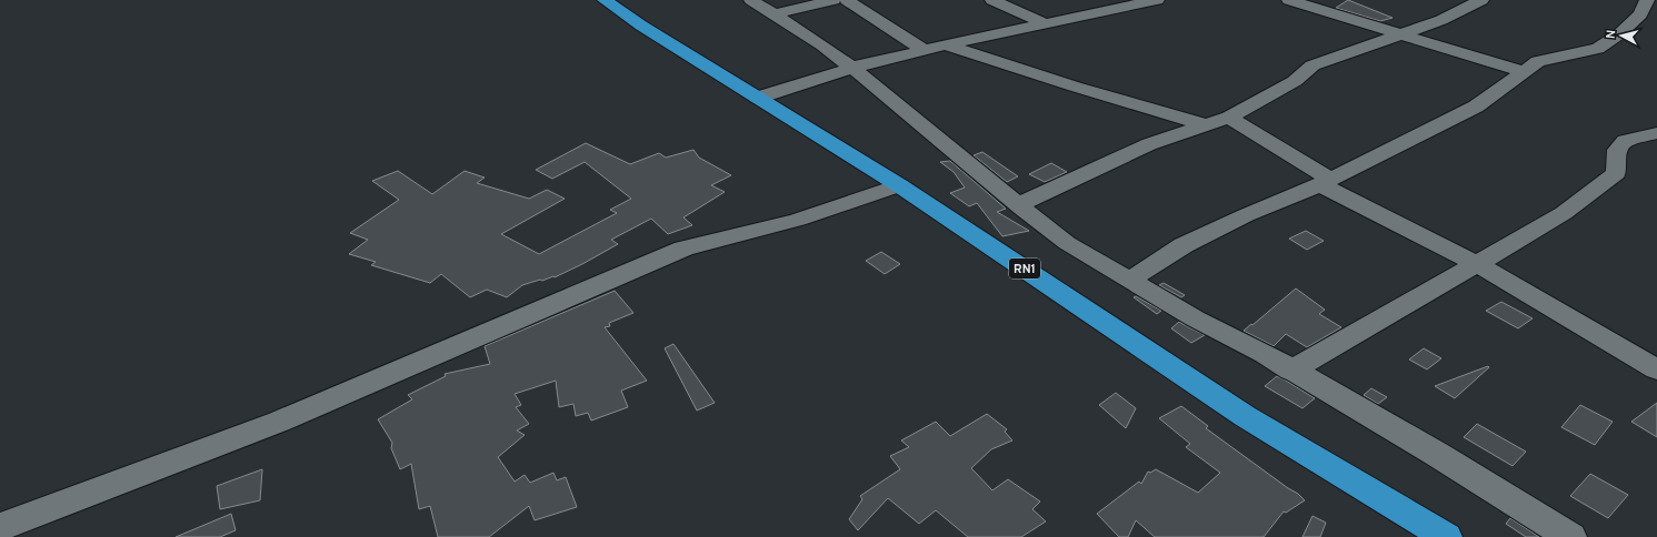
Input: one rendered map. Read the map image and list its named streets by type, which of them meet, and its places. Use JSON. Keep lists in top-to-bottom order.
{
  "streets": {
    "highway": ["RN1"]
  },
  "north": "left"
}
